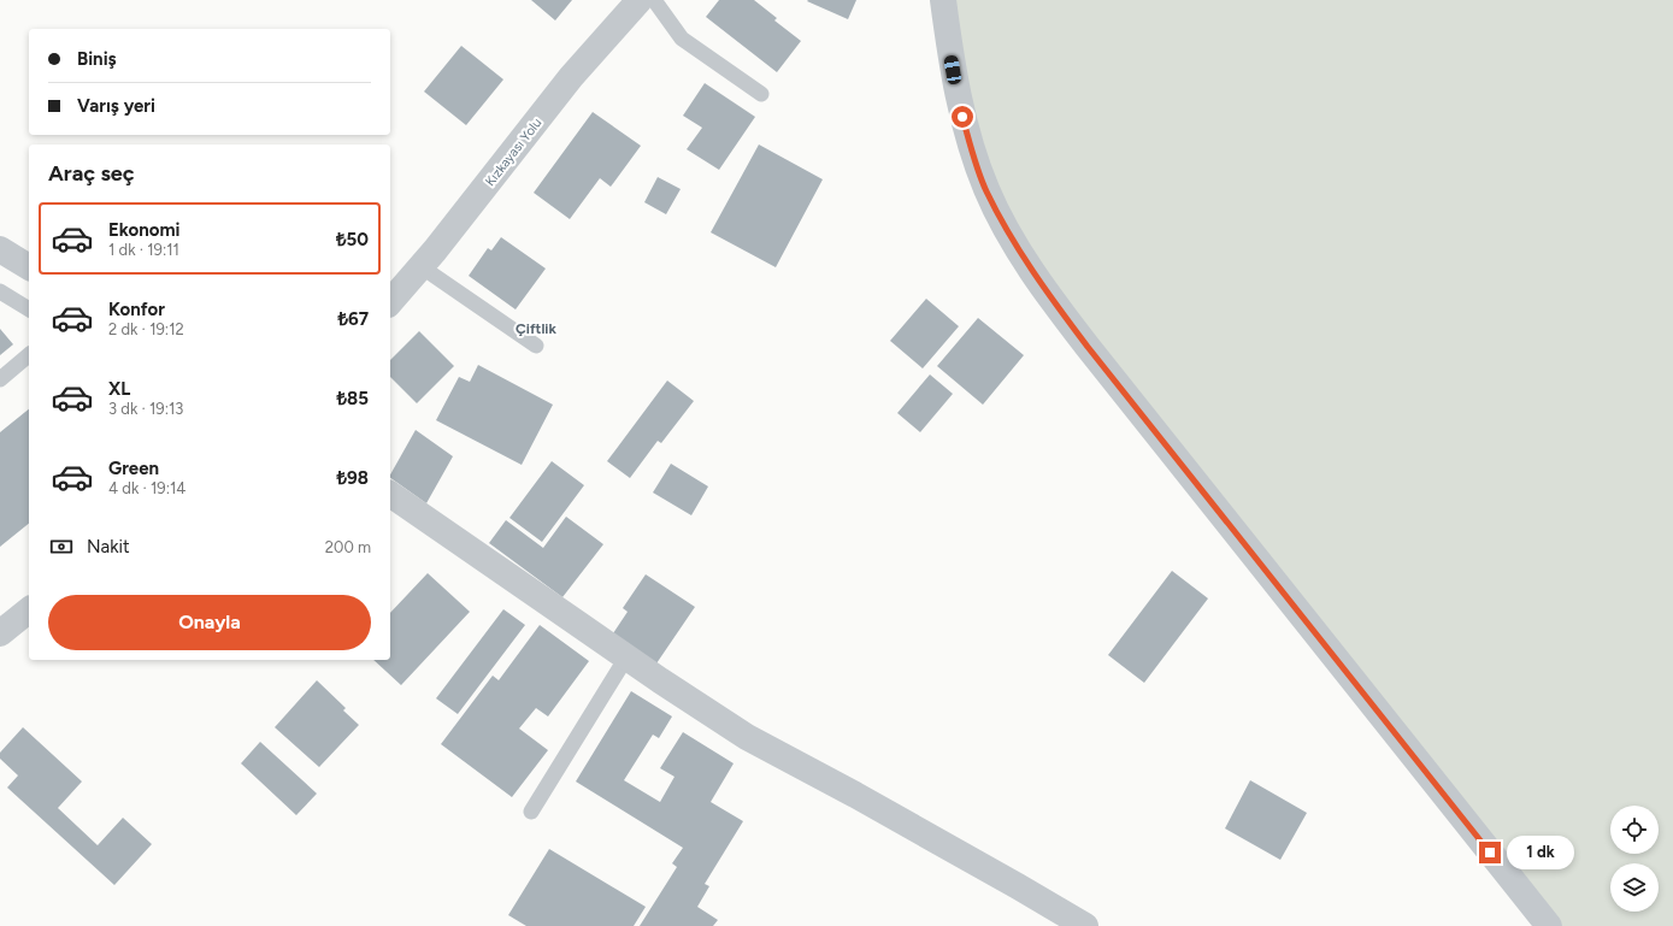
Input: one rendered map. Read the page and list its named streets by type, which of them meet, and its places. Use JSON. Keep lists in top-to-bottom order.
{
  "streets": {
    "street": ["Kızkayası Yolu"]
  },
  "districts": ["Çiftlik"],
  "page": {
    "banner": ["Biniş", "Varış yeri"],
    "heading": "Araç seç",
    "list": [
      {
        "name": "Ekonomi",
        "note": "1 dk · 19:11",
        "value": "₺50"
      },
      {
        "name": "Konfor",
        "note": "2 dk · 19:12",
        "value": "₺67"
      },
      {
        "name": "XL",
        "note": "3 dk · 19:13",
        "value": "₺85"
      },
      {
        "name": "Green",
        "note": "4 dk · 19:14",
        "value": "₺98"
      }
    ],
    "pay": ["Nakit", "200 m"],
    "buttons": "Onayla",
    "bubble": "1 dk"
  }
}
